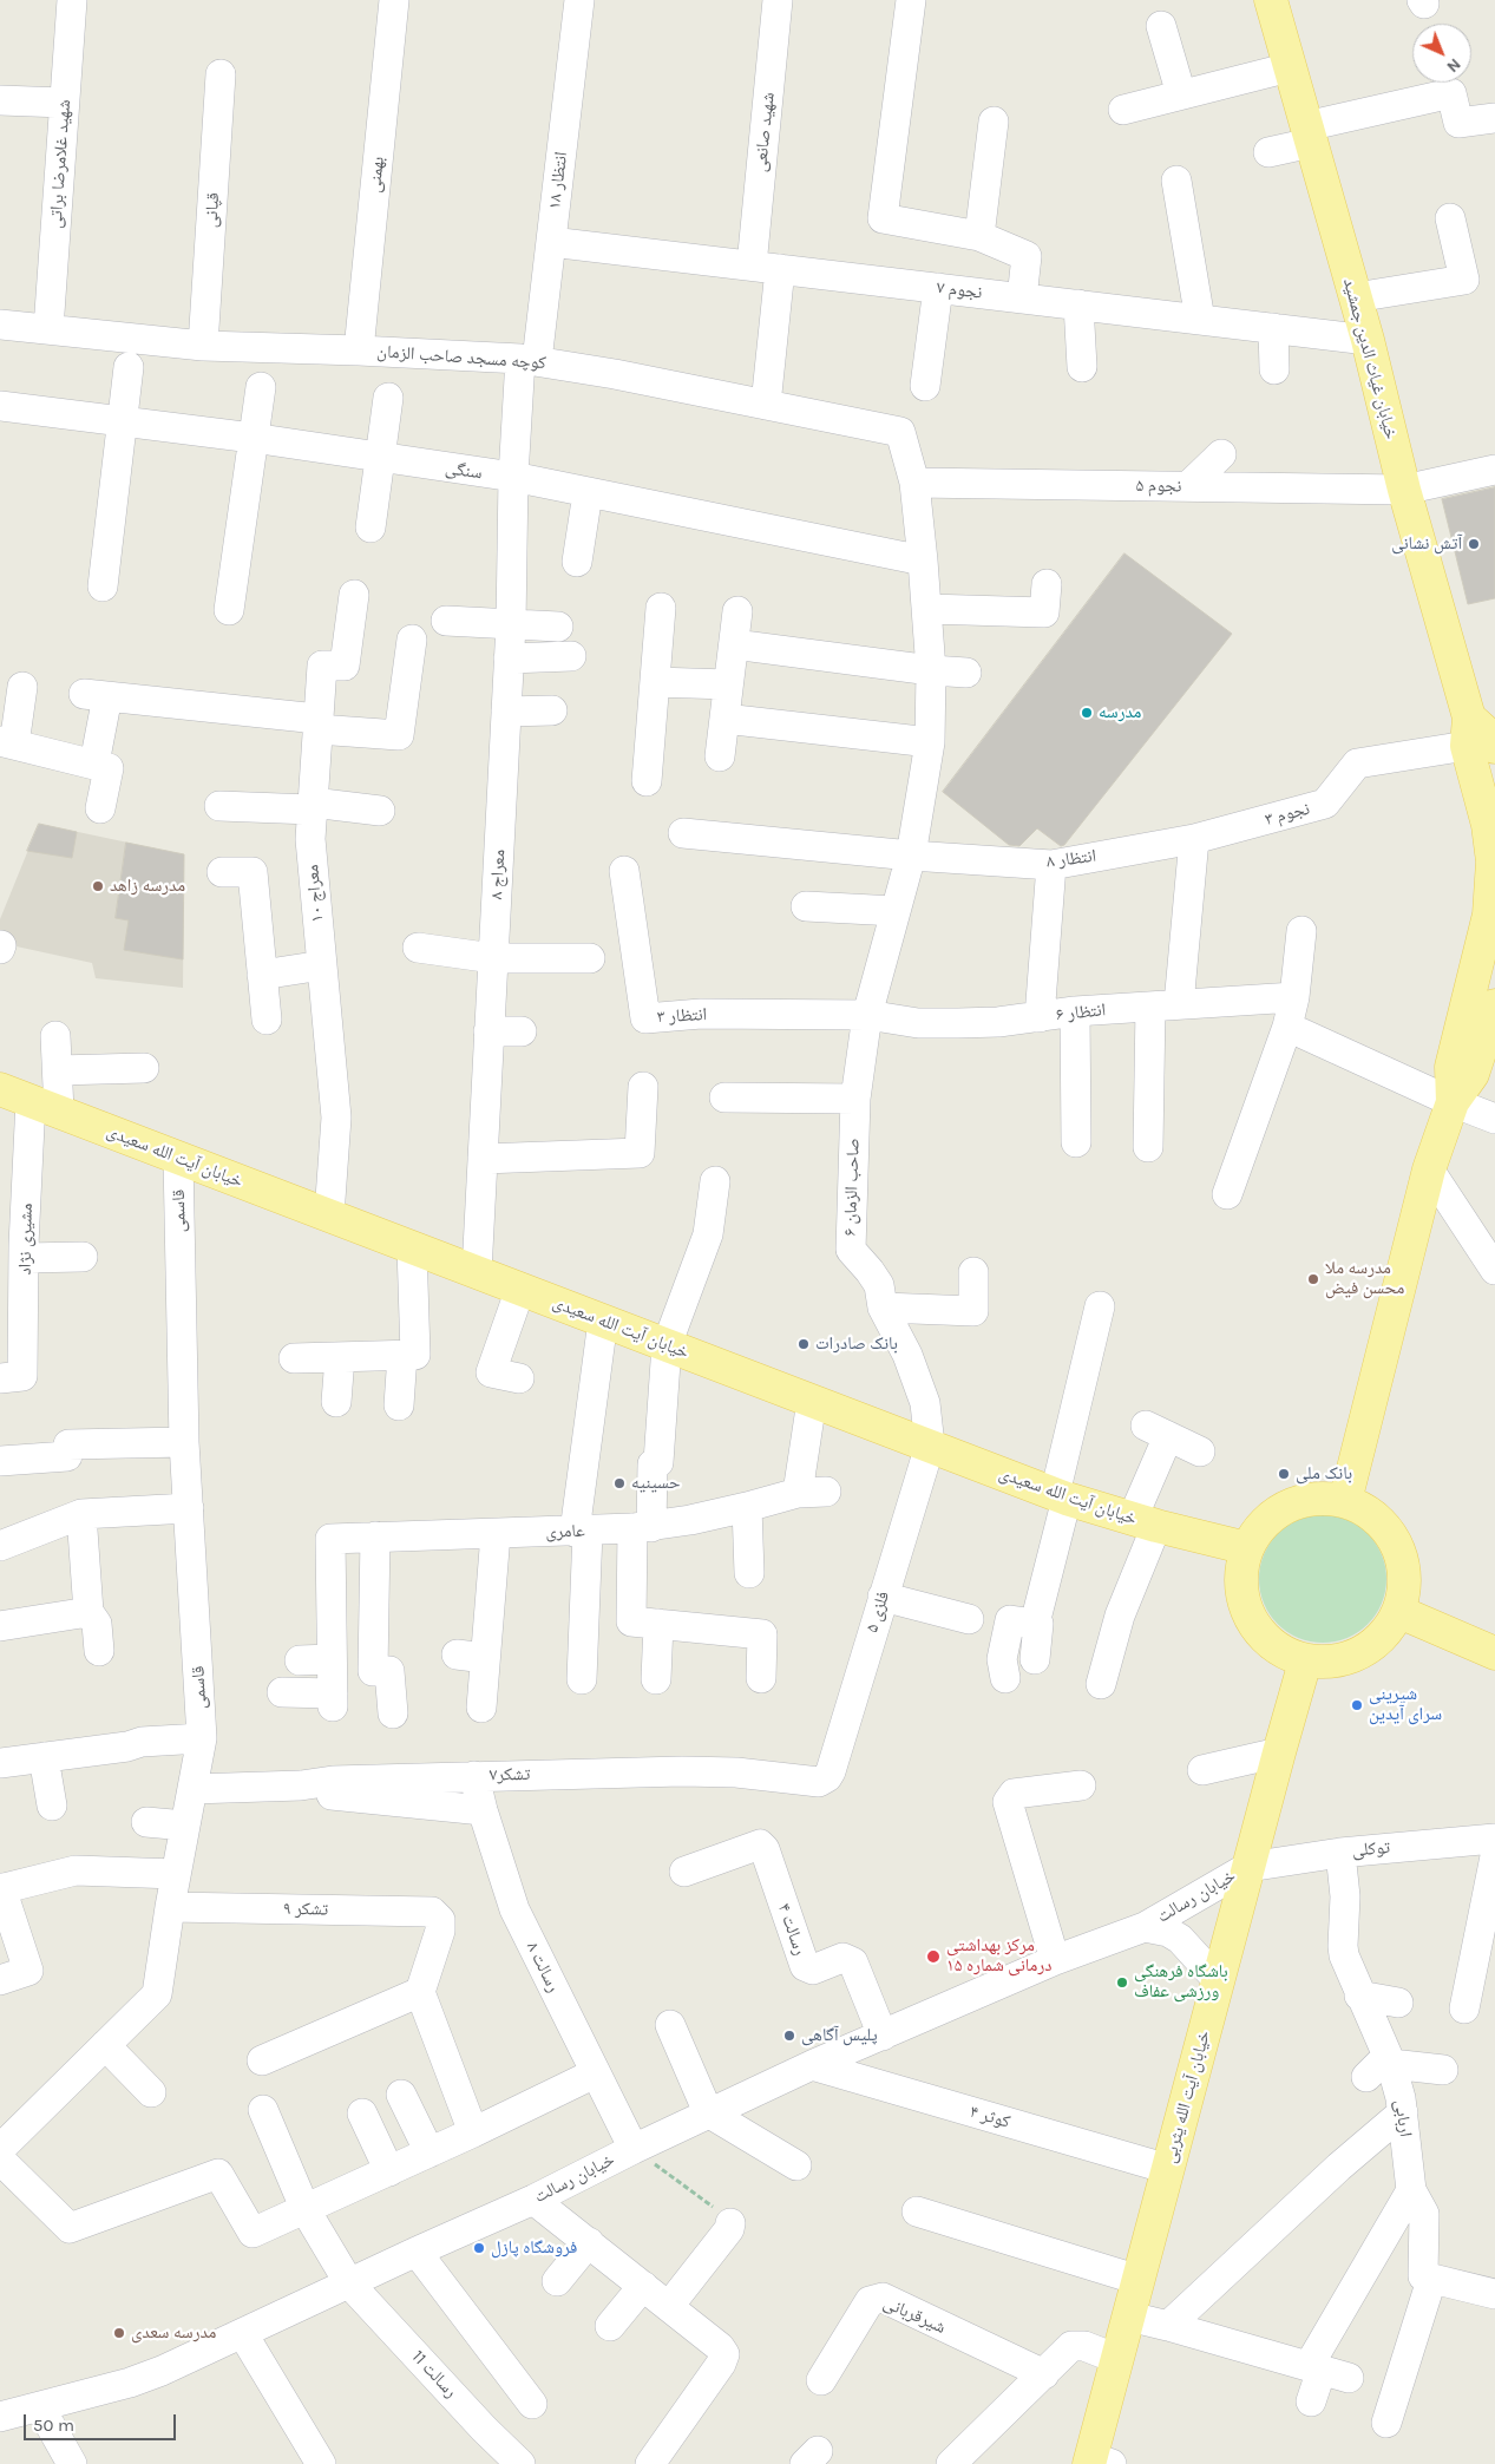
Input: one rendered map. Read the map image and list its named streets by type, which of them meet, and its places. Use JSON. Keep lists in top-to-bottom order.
{
  "streets": {
    "main road": ["خیابان غیاث الدین جمشید", "خیابان آیت الله سعیدی", "خیابان آیت الله یثربی"],
    "street": [
      "شهید صانعی",
      "شهید غلامرضا براتی",
      "بهمنی",
      "انتظار ۱۸",
      "قپانی",
      "نجوم ۷",
      "کوچه مسجد صاحب الزمان",
      "سنگی",
      "نجوم ۵",
      "نجوم ۳",
      "انتظار ۸",
      "معراج ۸",
      "معراج ۱۰",
      "انتظار ۶",
      "انتظار ۳",
      "صاحب الزمان ۶",
      "قاسمی",
      "مشیری نژاد",
      "عامری",
      "فلزی ۵",
      "تشکر۷",
      "توکلی",
      "خیابان رسالت",
      "تشکر ۹",
      "رسالت ۴",
      "رسالت ۸",
      "کوثر ۴",
      "اربابی",
      "شیرقربانی",
      "رسالت 11"
    ]
  },
  "crossings": [
    ["شهید صانعی", "نجوم ۷"],
    ["شهید غلامرضا براتی", "کوچه مسجد صاحب الزمان"],
    ["بهمنی", "کوچه مسجد صاحب الزمان"],
    ["انتظار ۱۸", "نجوم ۷"],
    ["انتظار ۱۸", "کوچه مسجد صاحب الزمان"],
    ["انتظار ۱۸", "سنگی"],
    ["انتظار ۱۸", "معراج ۸"],
    ["قپانی", "کوچه مسجد صاحب الزمان"],
    ["نجوم ۷", "خیابان غیاث الدین جمشید"],
    ["کوچه مسجد صاحب الزمان", "نجوم ۵"],
    ["کوچه مسجد صاحب الزمان", "صاحب الزمان ۶"],
    ["خیابان غیاث الدین جمشید", "نجوم ۵"],
    ["خیابان غیاث الدین جمشید", "نجوم ۳"],
    ["خیابان غیاث الدین جمشید", "خیابان آیت الله سعیدی"],
    ["خیابان غیاث الدین جمشید", "خیابان آیت الله یثربی"],
    ["سنگی", "معراج ۸"],
    ["سنگی", "صاحب الزمان ۶"],
    ["نجوم ۵", "صاحب الزمان ۶"],
    ["نجوم ۳", "انتظار ۸"],
    ["انتظار ۸", "صاحب الزمان ۶"],
    ["معراج ۸", "خیابان آیت الله سعیدی"],
    ["معراج ۱۰", "خیابان آیت الله سعیدی"],
    ["انتظار ۶", "انتظار ۳"],
    ["انتظار ۶", "صاحب الزمان ۶"],
    ["انتظار ۳", "صاحب الزمان ۶"],
    ["خیابان آیت الله سعیدی", "صاحب الزمان ۶"],
    ["خیابان آیت الله سعیدی", "قاسمی"],
    ["خیابان آیت الله سعیدی", "مشیری نژاد"],
    ["خیابان آیت الله سعیدی", "فلزی ۵"],
    ["خیابان آیت الله سعیدی", "خیابان آیت الله یثربی"],
    ["صاحب الزمان ۶", "فلزی ۵"],
    ["قاسمی", "تشکر۷"],
    ["قاسمی", "تشکر ۹"],
    ["فلزی ۵", "تشکر۷"],
    ["تشکر۷", "رسالت ۸"],
    ["توکلی", "خیابان رسالت"],
    ["توکلی", "خیابان آیت الله یثربی"],
    ["توکلی", "اربابی"],
    ["خیابان رسالت", "رسالت ۴"],
    ["خیابان رسالت", "رسالت ۸"],
    ["خیابان رسالت", "خیابان آیت الله یثربی"],
    ["خیابان رسالت", "کوثر ۴"],
    ["خیابان رسالت", "رسالت 11"],
    ["خیابان آیت الله یثربی", "کوثر ۴"]
  ],
  "places": [
    "آتش نشانی",
    "مدرسه",
    "مدرسه زاهد",
    "مدرسه ملا محسن فیض",
    "بانک صادرات",
    "بانک ملی",
    "حسینیه",
    "شیرینی سرای آیدین",
    "مرکز بهداشتی درمانی شماره ۱۵",
    "باشگاه فرهنگی ورزشی عفاف",
    "پلیس آگاهی",
    "فروشگاه پازل",
    "مدرسه سعدی"
  ],
  "scale_bar": "50 m",
  "north": "bottom right"
}
